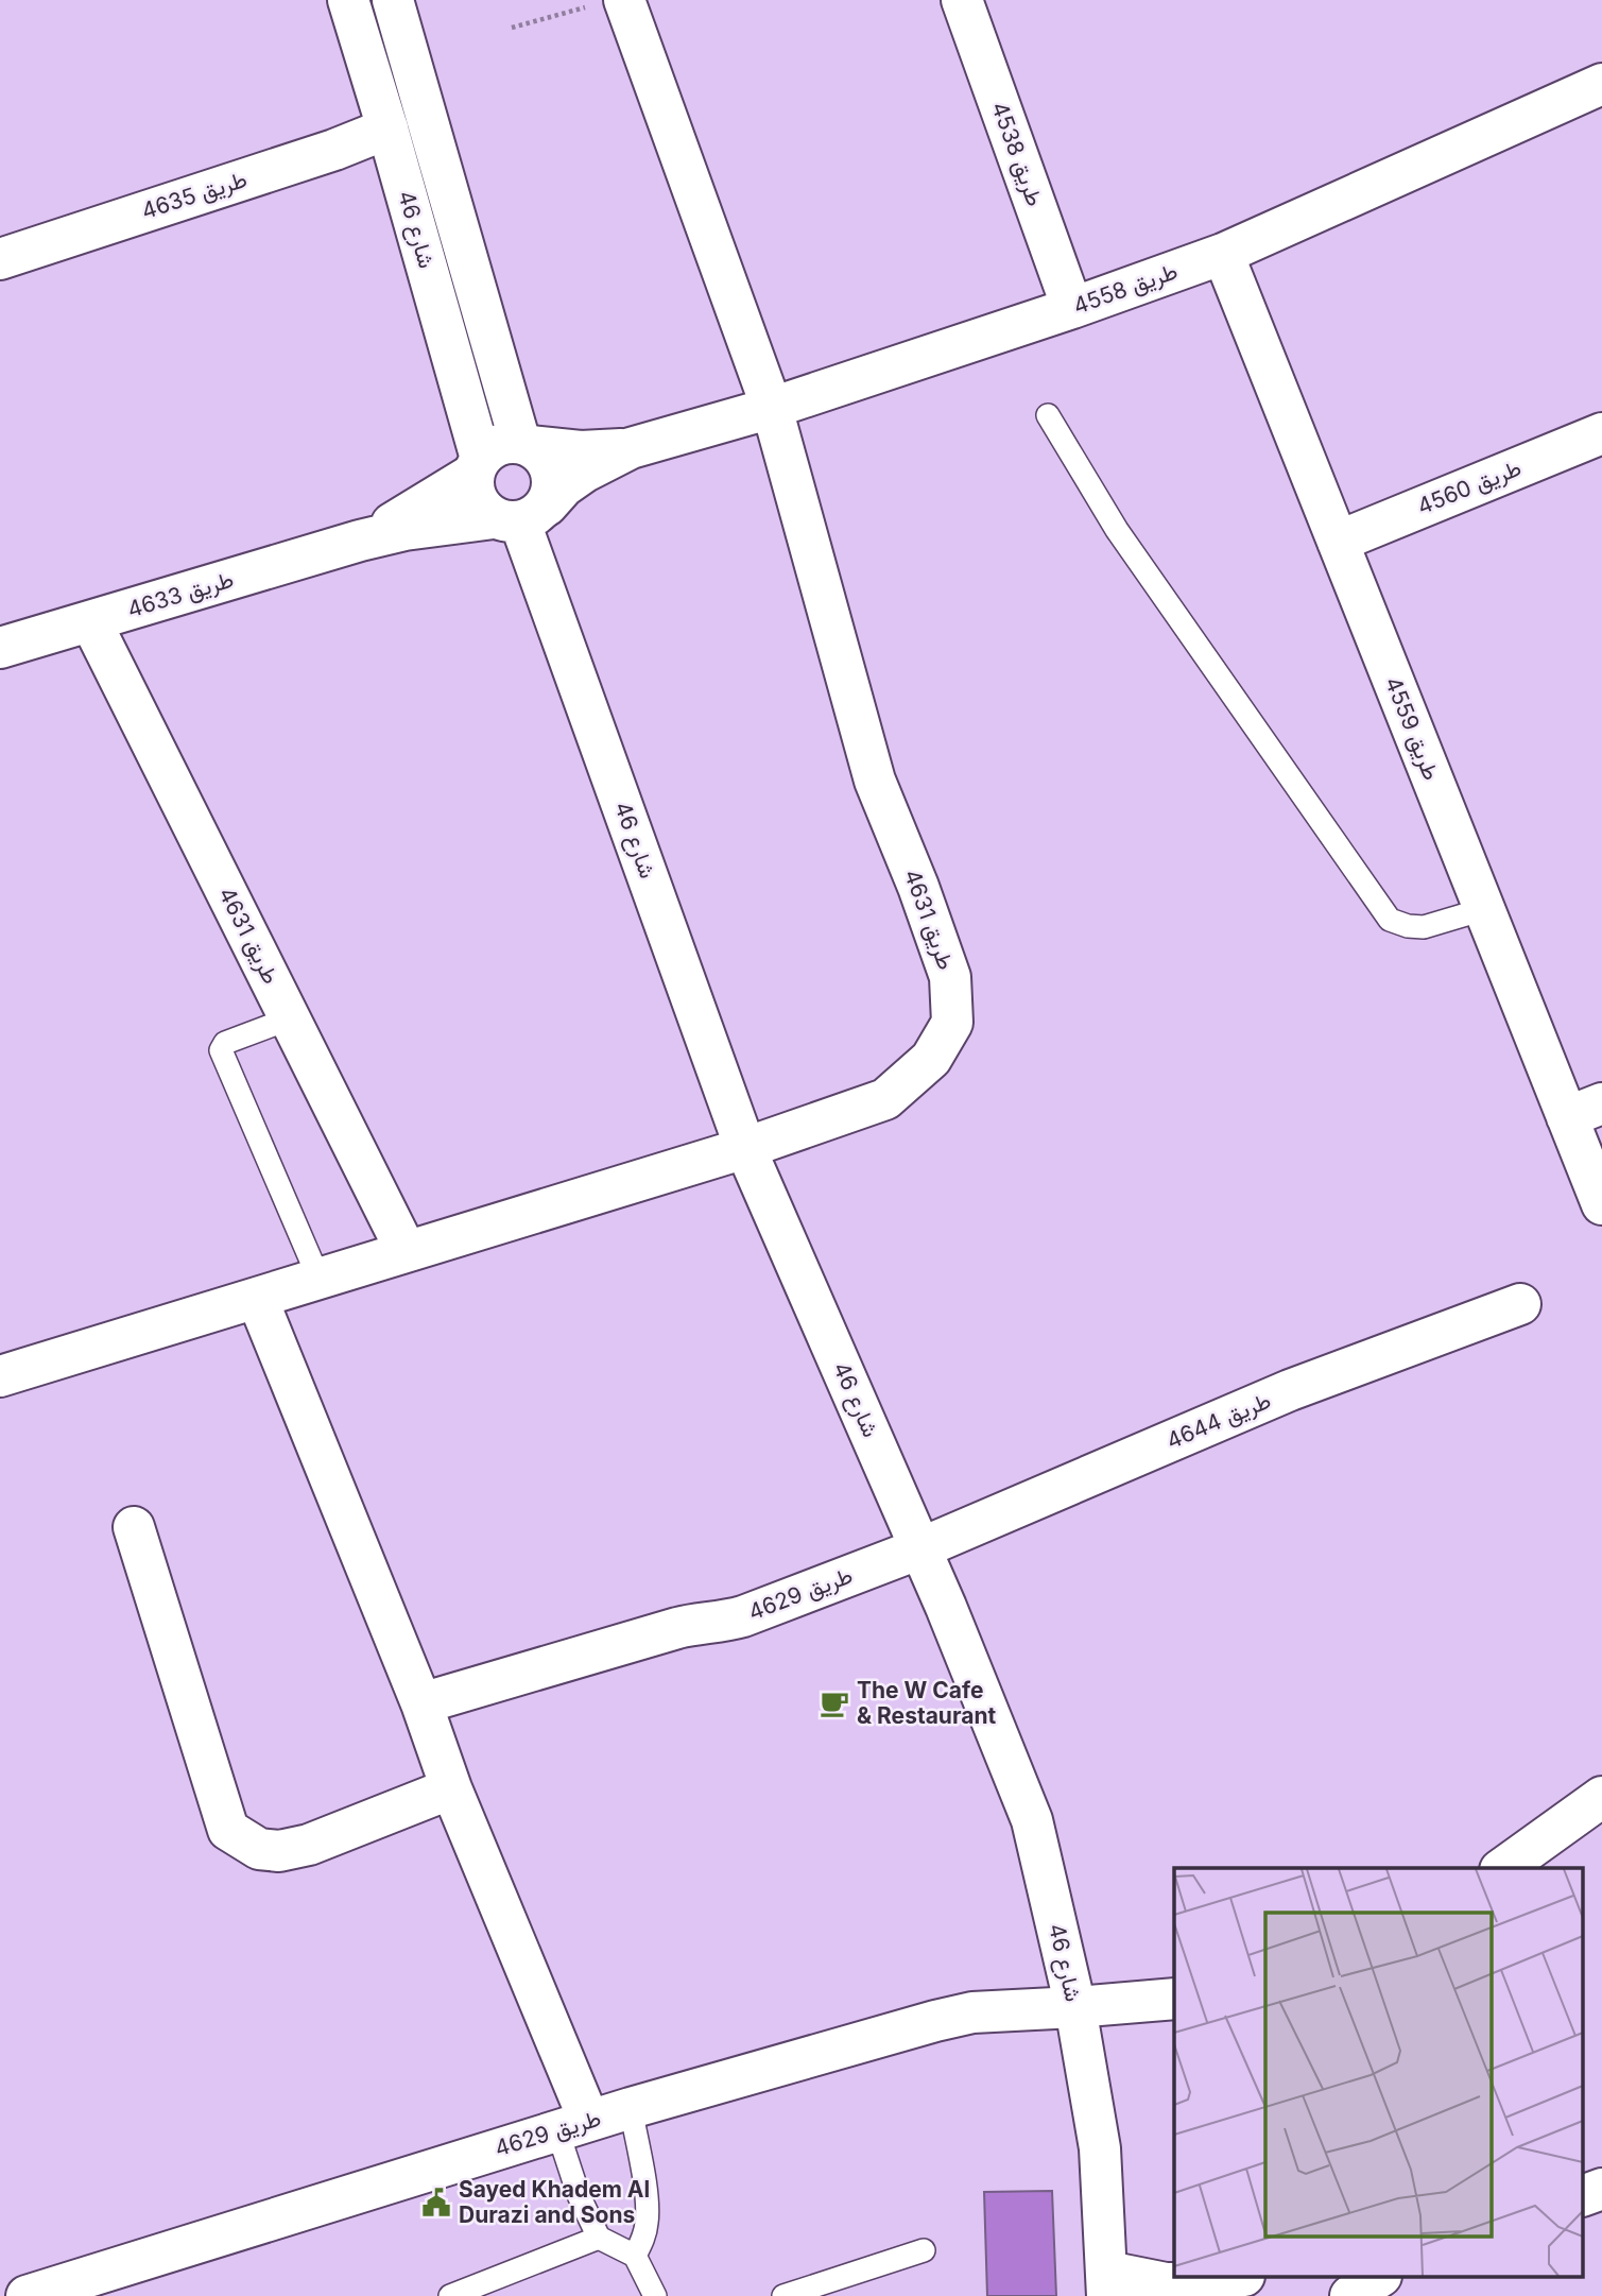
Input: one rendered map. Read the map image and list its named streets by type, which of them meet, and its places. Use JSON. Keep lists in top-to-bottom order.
{
  "streets": {
    "street": [
      "طريق 4538",
      "طريق 4635",
      "شارع 46",
      "طريق 4558",
      "طريق 4560",
      "طريق 4633",
      "طريق 4559",
      "طريق 4631",
      "طريق 4644",
      "طريق 4629"
    ]
  },
  "crossings": [
    ["طريق 4538", "طريق 4558"],
    ["طريق 4635", "شارع 46"],
    ["شارع 46", "طريق 4558"],
    ["شارع 46", "طريق 4633"],
    ["شارع 46", "طريق 4631"],
    ["شارع 46", "طريق 4644"],
    ["شارع 46", "طريق 4629"],
    ["طريق 4558", "طريق 4633"],
    ["طريق 4558", "طريق 4559"],
    ["طريق 4558", "طريق 4631"],
    ["طريق 4560", "طريق 4559"],
    ["طريق 4633", "طريق 4631"],
    ["طريق 4644", "طريق 4629"]
  ],
  "places": {
    "cafe": ["The W Cafe & Restaurant"],
    "public building": ["Sayed Khadem Al Durazi and Sons"]
  }
}
